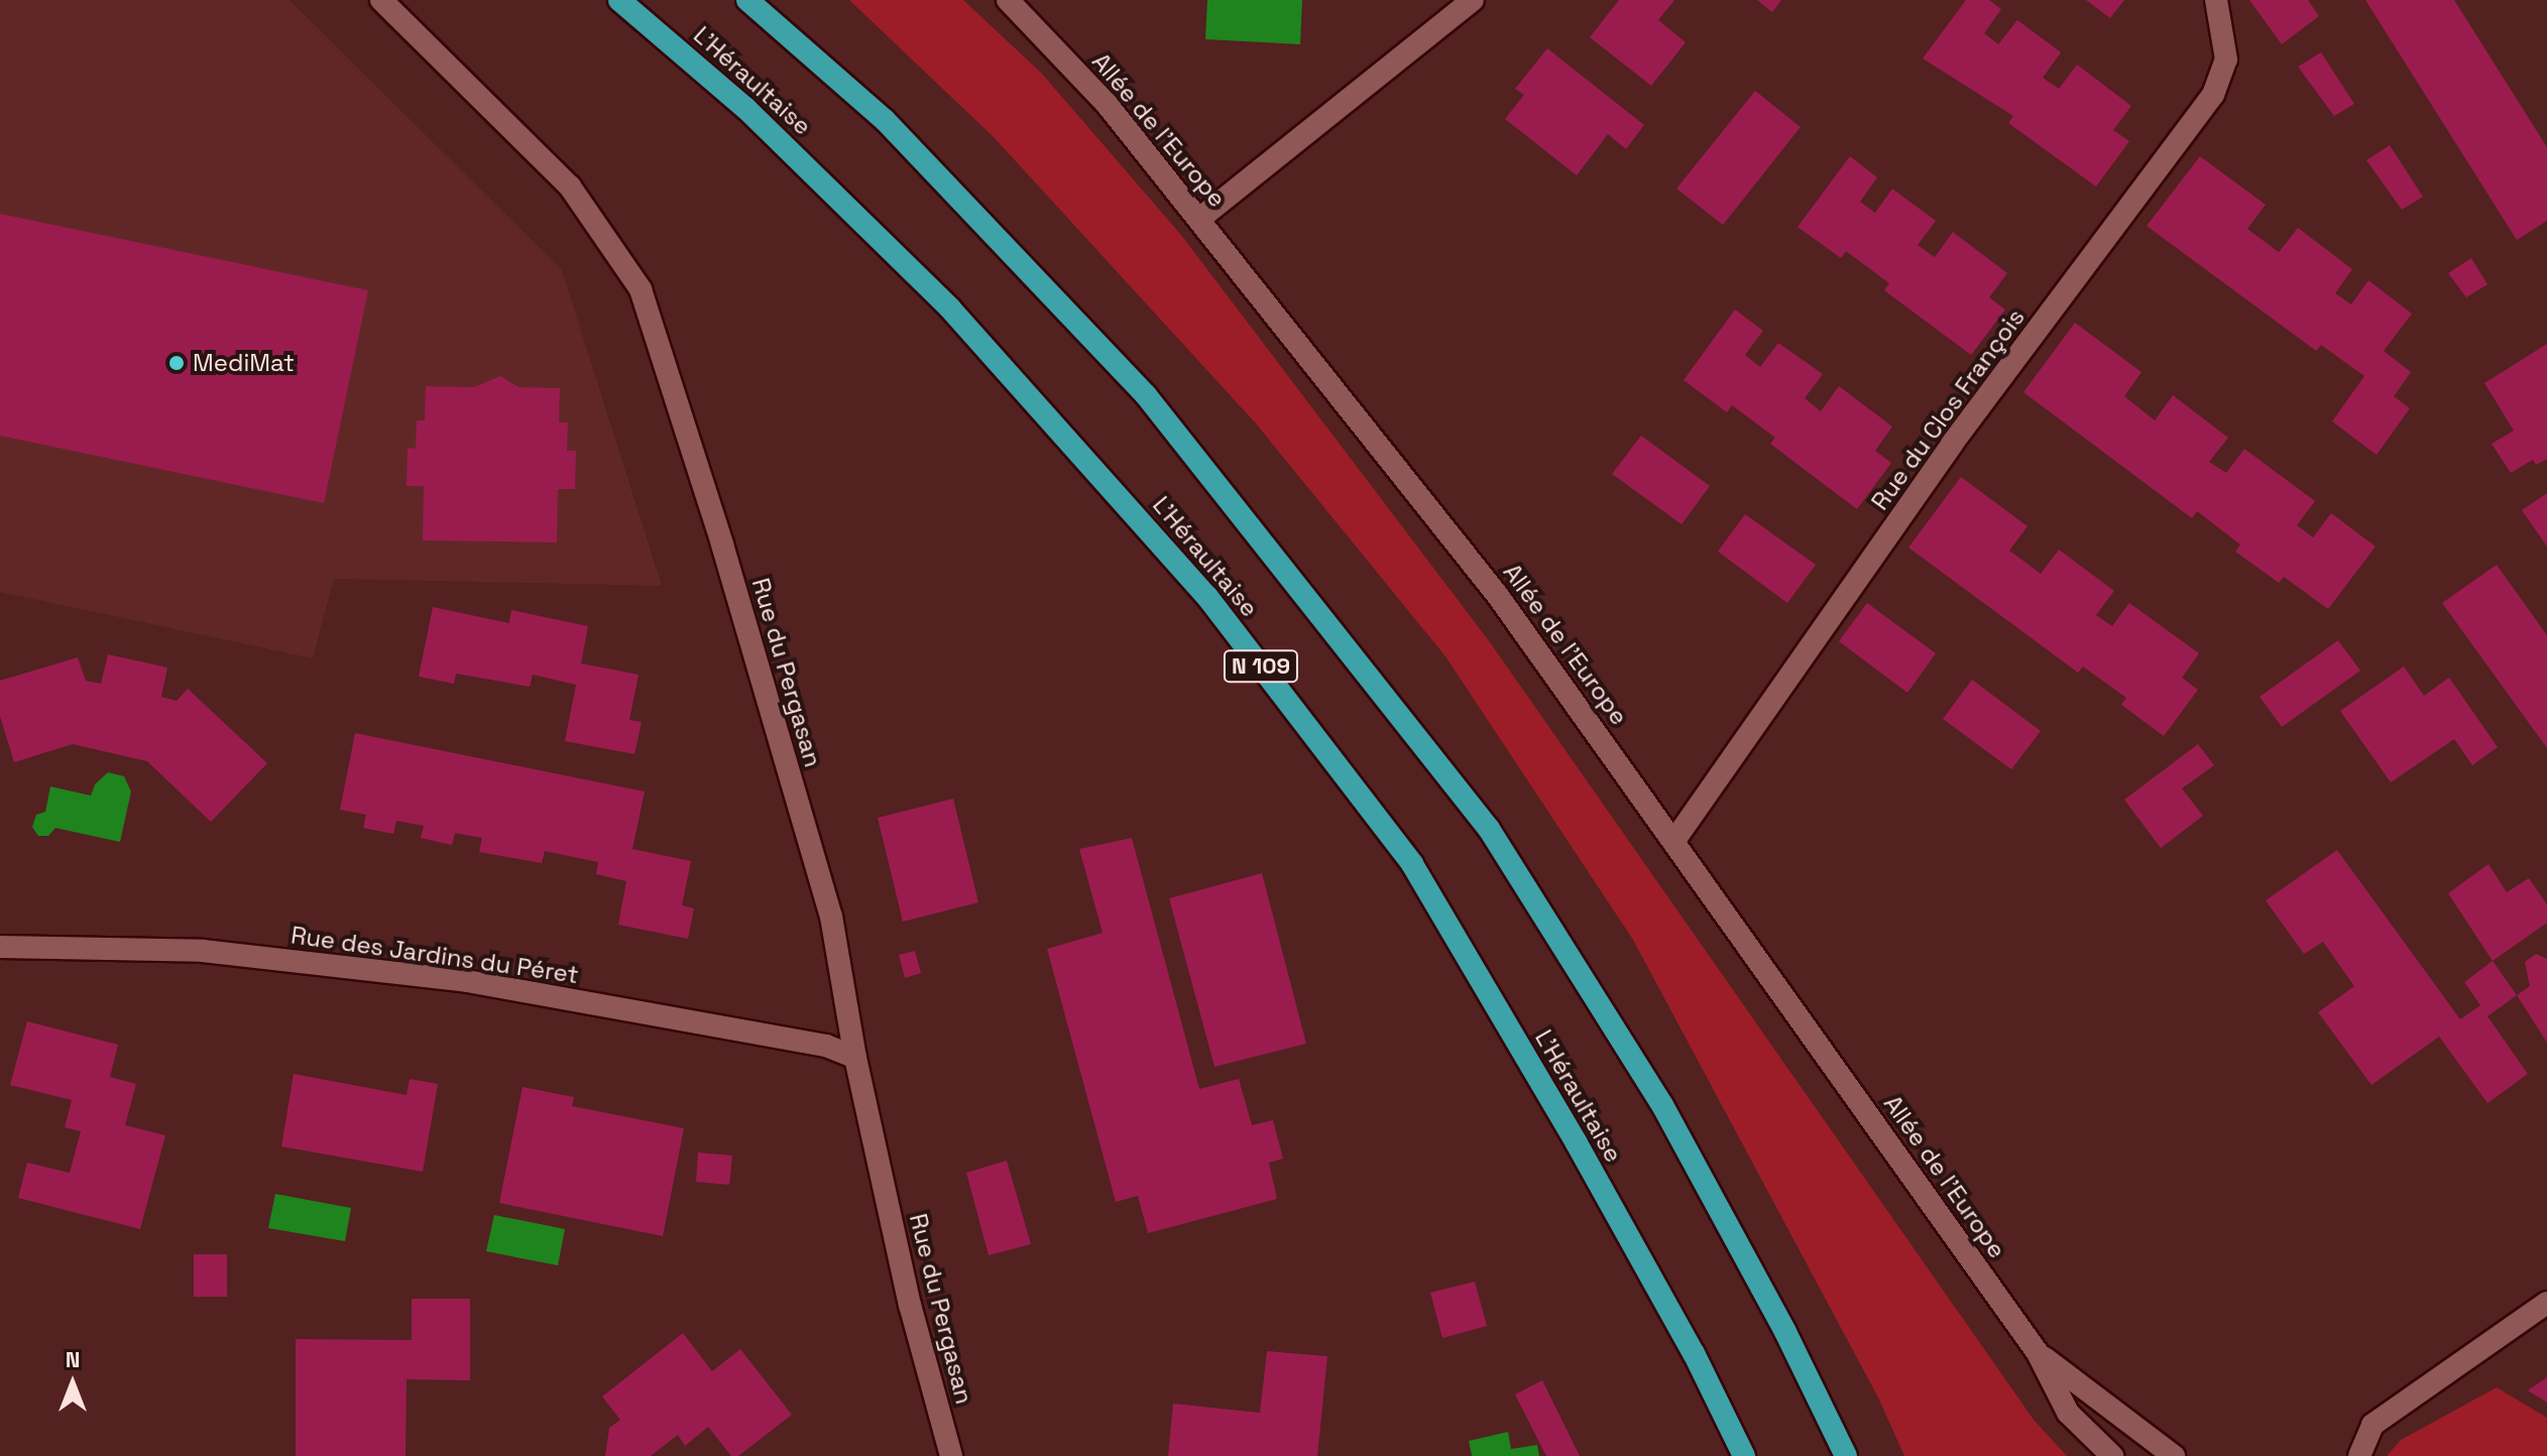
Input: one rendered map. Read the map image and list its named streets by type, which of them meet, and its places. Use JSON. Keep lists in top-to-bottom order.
{
  "streets": {
    "highway": ["L'Héraultaise", "N 109"],
    "street": [
      "Allée de l'Europe",
      "Rue du Clos François",
      "Rue du Pergasan",
      "Rue des Jardins du Péret"
    ]
  },
  "crossings": [
    ["Allée de l'Europe", "Rue du Clos François"],
    ["Rue du Pergasan", "Rue des Jardins du Péret"]
  ],
  "places": ["MediMat"],
  "north": "top"
}
